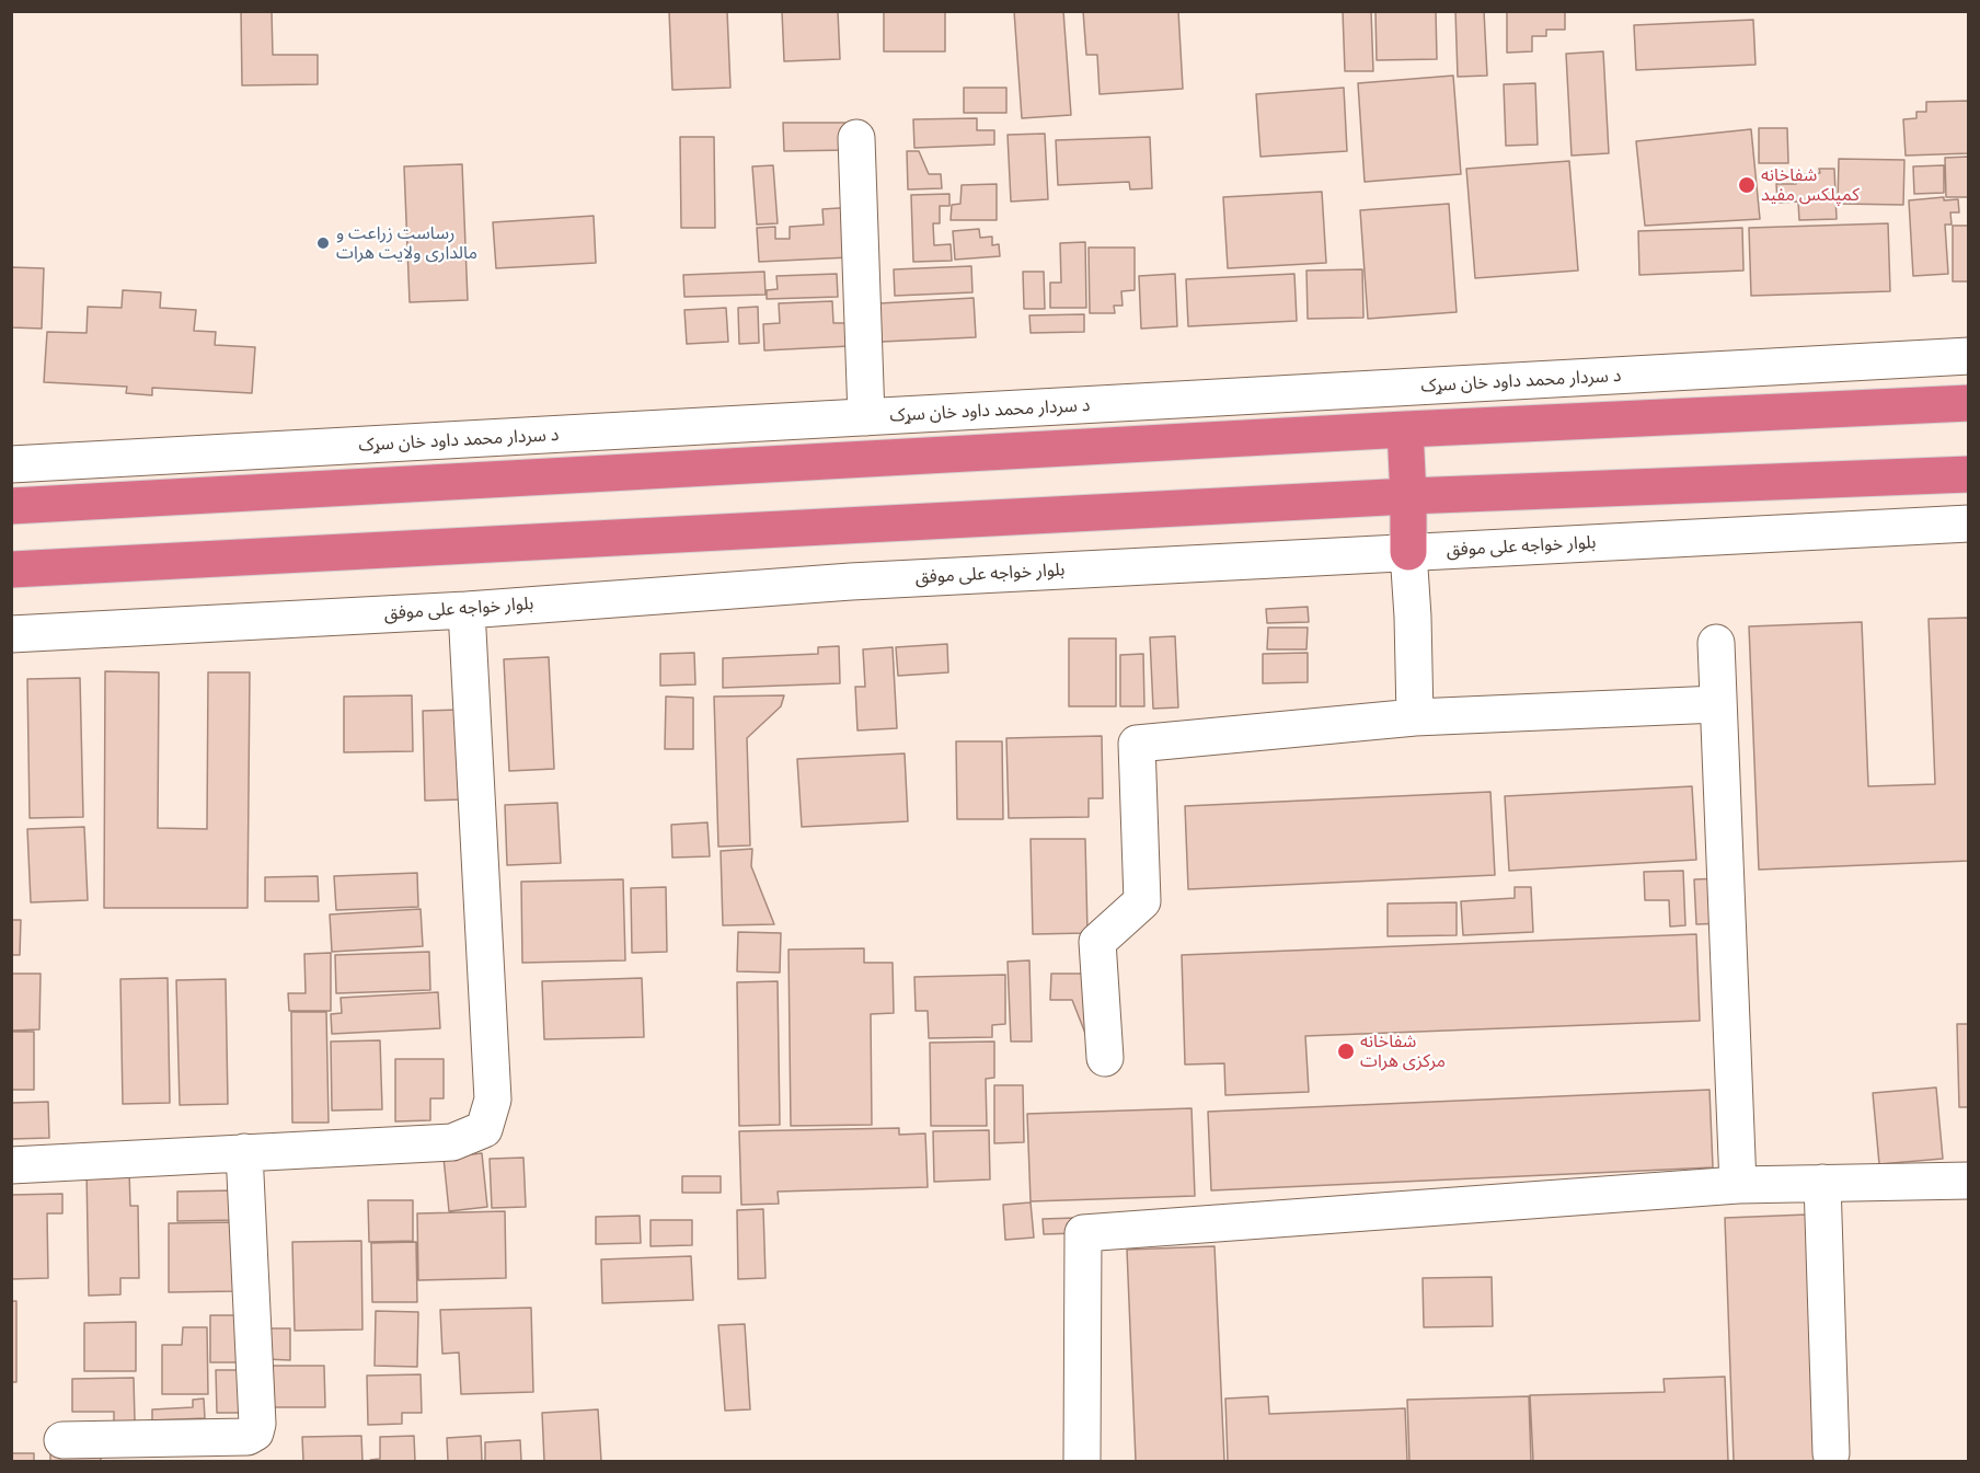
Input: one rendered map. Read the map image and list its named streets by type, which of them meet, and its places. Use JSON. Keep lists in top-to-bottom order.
{
  "streets": {
    "street": ["د سردار محمد داود خان سړک", "بلوار خواجه علی موفق"]
  },
  "places": ["شفاخانه کمپلکس مفید", "رساست زراعت و مالداری ولایت هرات", "شفاخانه مرکزی هرات"]
}
